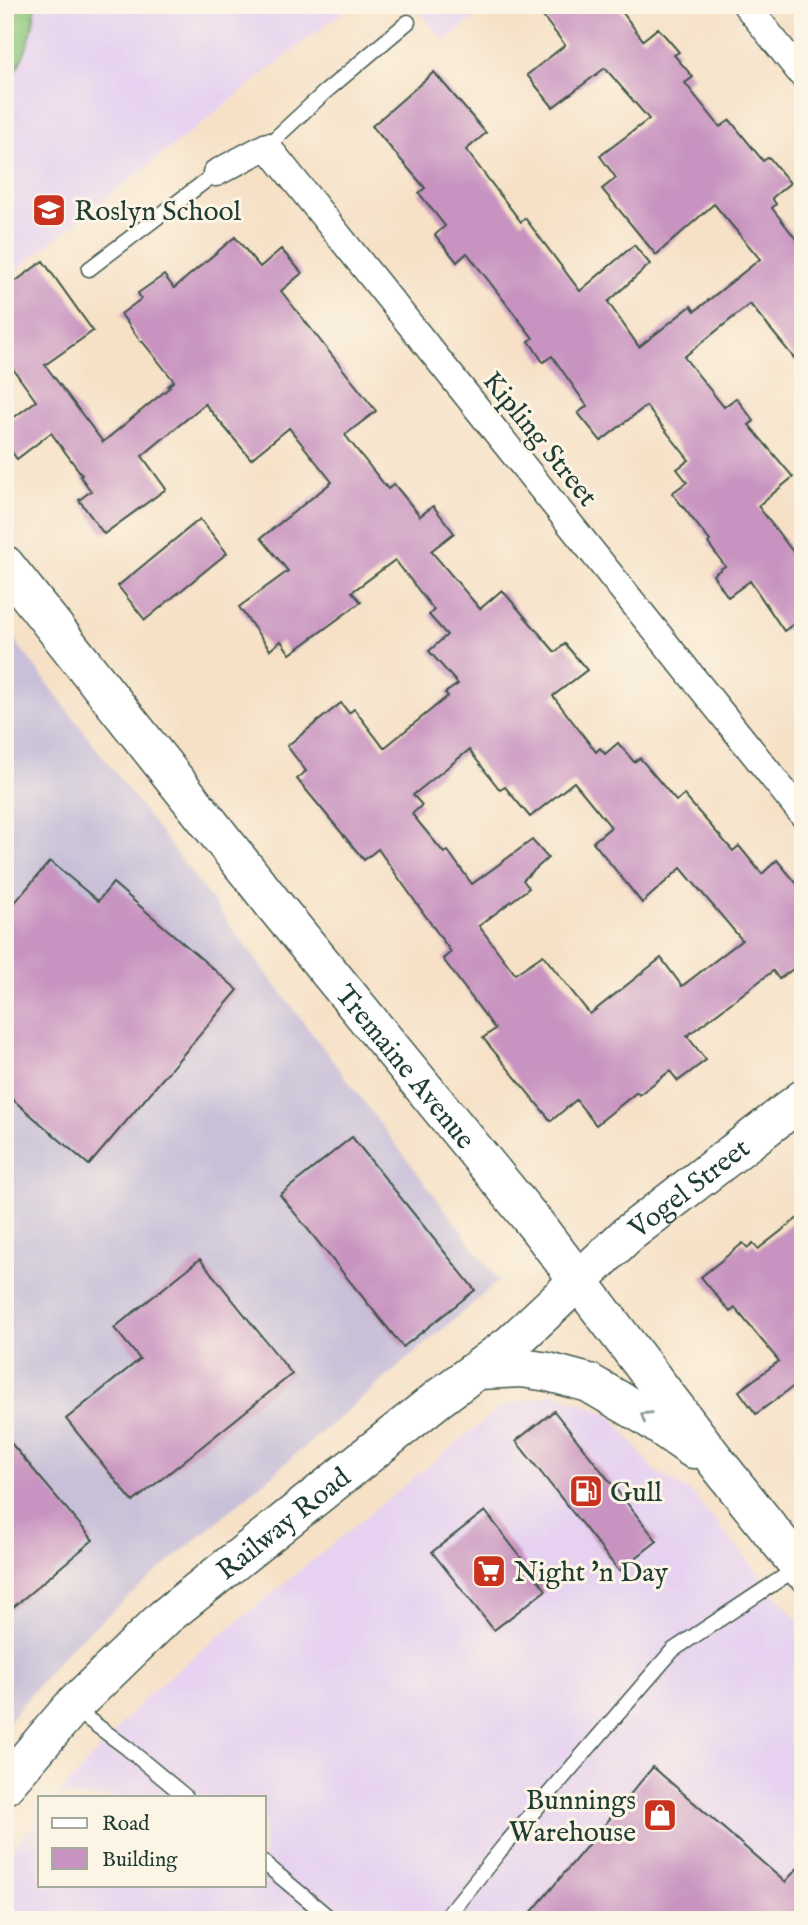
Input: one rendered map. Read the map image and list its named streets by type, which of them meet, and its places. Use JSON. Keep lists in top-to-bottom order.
{
  "streets": {
    "main road": ["Tremaine Avenue", "Vogel Street", "Railway Road"],
    "street": ["Kipling Street"]
  },
  "crossings": [
    ["Tremaine Avenue", "Vogel Street"],
    ["Tremaine Avenue", "Railway Road"],
    ["Vogel Street", "Railway Road"]
  ],
  "places": {
    "school or university": ["Roslyn School"],
    "fuel station": ["Gull"],
    "supermarket": ["Night 'n Day"],
    "shop": ["Bunnings Warehouse"]
  },
  "legend": ["Road", "Building"]
}
